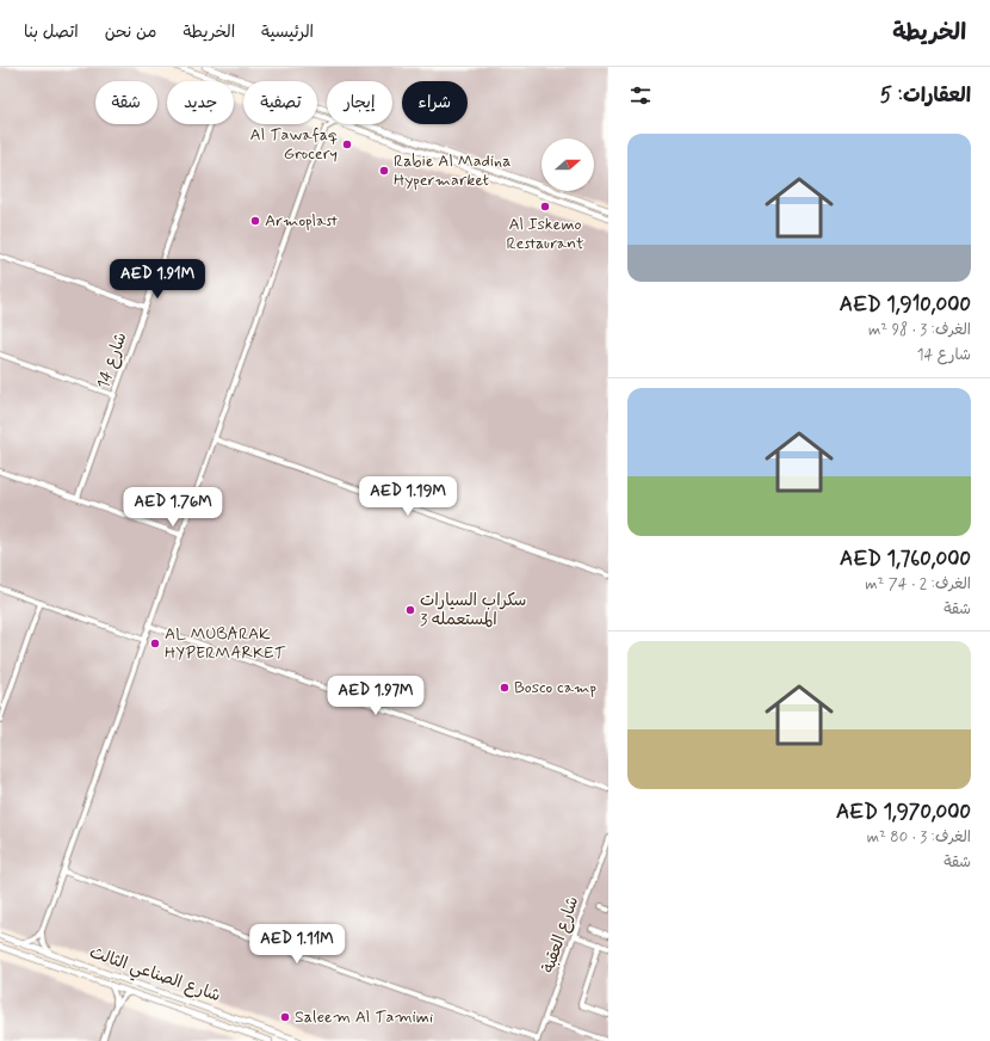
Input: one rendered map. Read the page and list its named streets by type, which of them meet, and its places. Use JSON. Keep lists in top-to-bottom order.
{
  "streets": {
    "main road": ["شارع الصناعي الثالث"],
    "street": ["شارع 14", "شارع العقبة"]
  },
  "places": [
    "Al Tawafaq Grocery",
    "Rabie Al Madina Hypermarket",
    "Al Iskemo Restaurant",
    "Armoplast",
    "سكراب السيارات المستعمله 3",
    "AL MUBARAK HYPERMARKET",
    "Bosco camp",
    "Saleem Al Tamimi"
  ],
  "north": "right",
  "page": {
    "header": "الخريطة",
    "nav": [
      "الرئيسية",
      "الخريطة",
      "من نحن",
      "اتصل بنا"
    ],
    "heading": "العقارات: 5",
    "chip": [
      "شراء",
      "إيجار",
      "تصفية",
      "جديد",
      "شقة"
    ],
    "list": [
      {
        "name": "AED 1,910,000",
        "note": "الغرف: 3 · 98 m² · شارع 14"
      },
      {
        "name": "AED 1,760,000",
        "note": "الغرف: 2 · 74 m² · شقة"
      },
      {
        "name": "AED 1,970,000",
        "note": "الغرف: 3 · 80 m² · شقة"
      }
    ],
    "price": [
      "AED 1.91M",
      "AED 1.19M",
      "AED 1.76M",
      "AED 1.97M",
      "AED 1.11M"
    ]
  }
}
